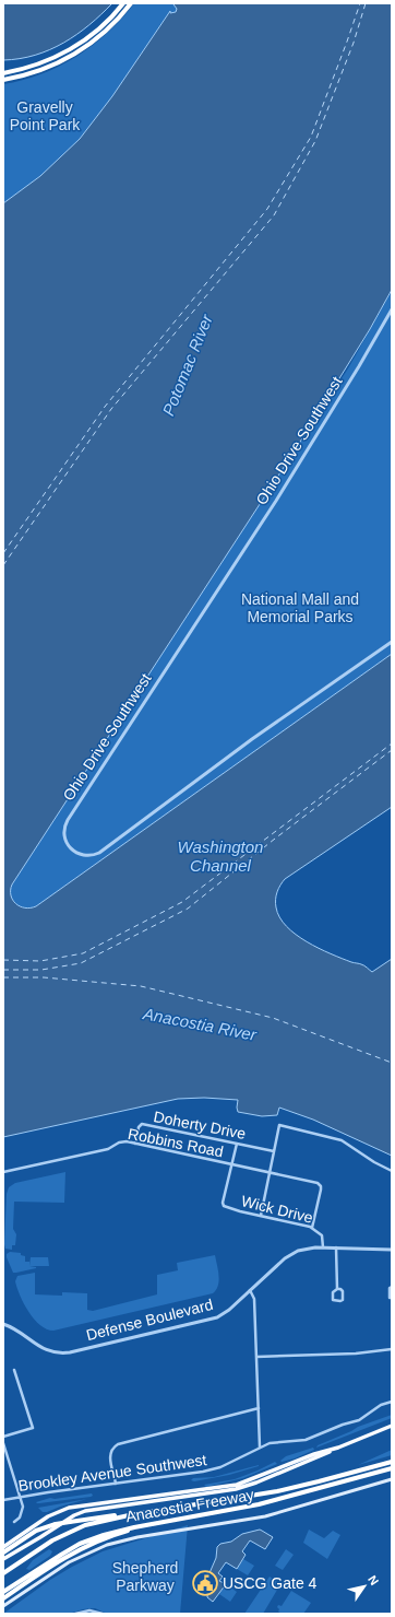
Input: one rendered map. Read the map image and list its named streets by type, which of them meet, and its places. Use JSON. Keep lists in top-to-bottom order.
{
  "streets": {
    "highway": ["Anacostia Freeway"],
    "street": [
      "Ohio Drive Southwest",
      "Doherty Drive",
      "Robbins Road",
      "Wick Drive",
      "Defense Boulevard",
      "Brookley Avenue Southwest"
    ]
  },
  "crossings": [
    ["Doherty Drive", "Robbins Road"],
    ["Doherty Drive", "Wick Drive"],
    ["Robbins Road", "Wick Drive"],
    ["Wick Drive", "Defense Boulevard"]
  ],
  "water": ["Potomac River", "Washington Channel", "Anacostia River"],
  "parks": ["Gravelly Point Park", "National Mall and Memorial Parks", "Shepherd Parkway"],
  "places": {
    "public building": ["USCG Gate 4"]
  },
  "north": "top right"
}
